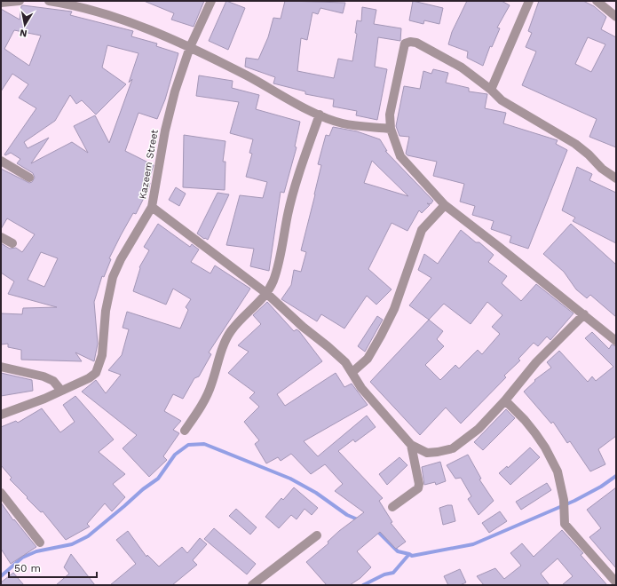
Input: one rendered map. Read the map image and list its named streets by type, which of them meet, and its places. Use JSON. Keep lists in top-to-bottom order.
{
  "streets": {
    "street": ["Kazeem Street"]
  },
  "scale_bar": "50 m",
  "north": "bottom"
}
